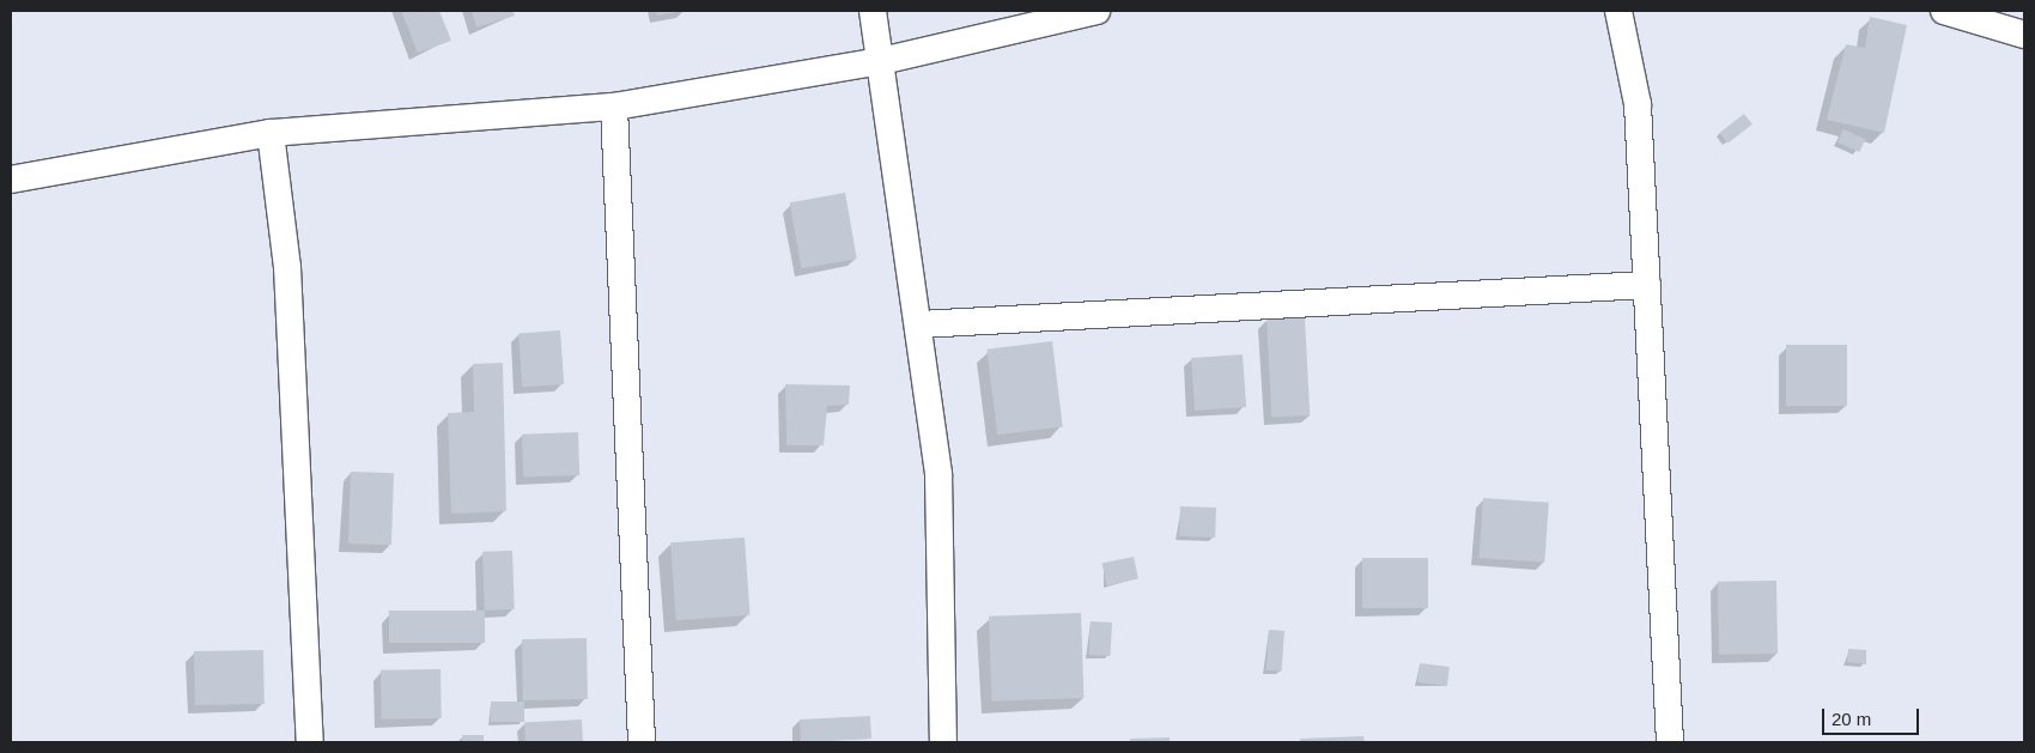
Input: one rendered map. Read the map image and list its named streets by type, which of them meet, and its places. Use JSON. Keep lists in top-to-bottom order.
{
  "scale_bar": "20 m"
}
